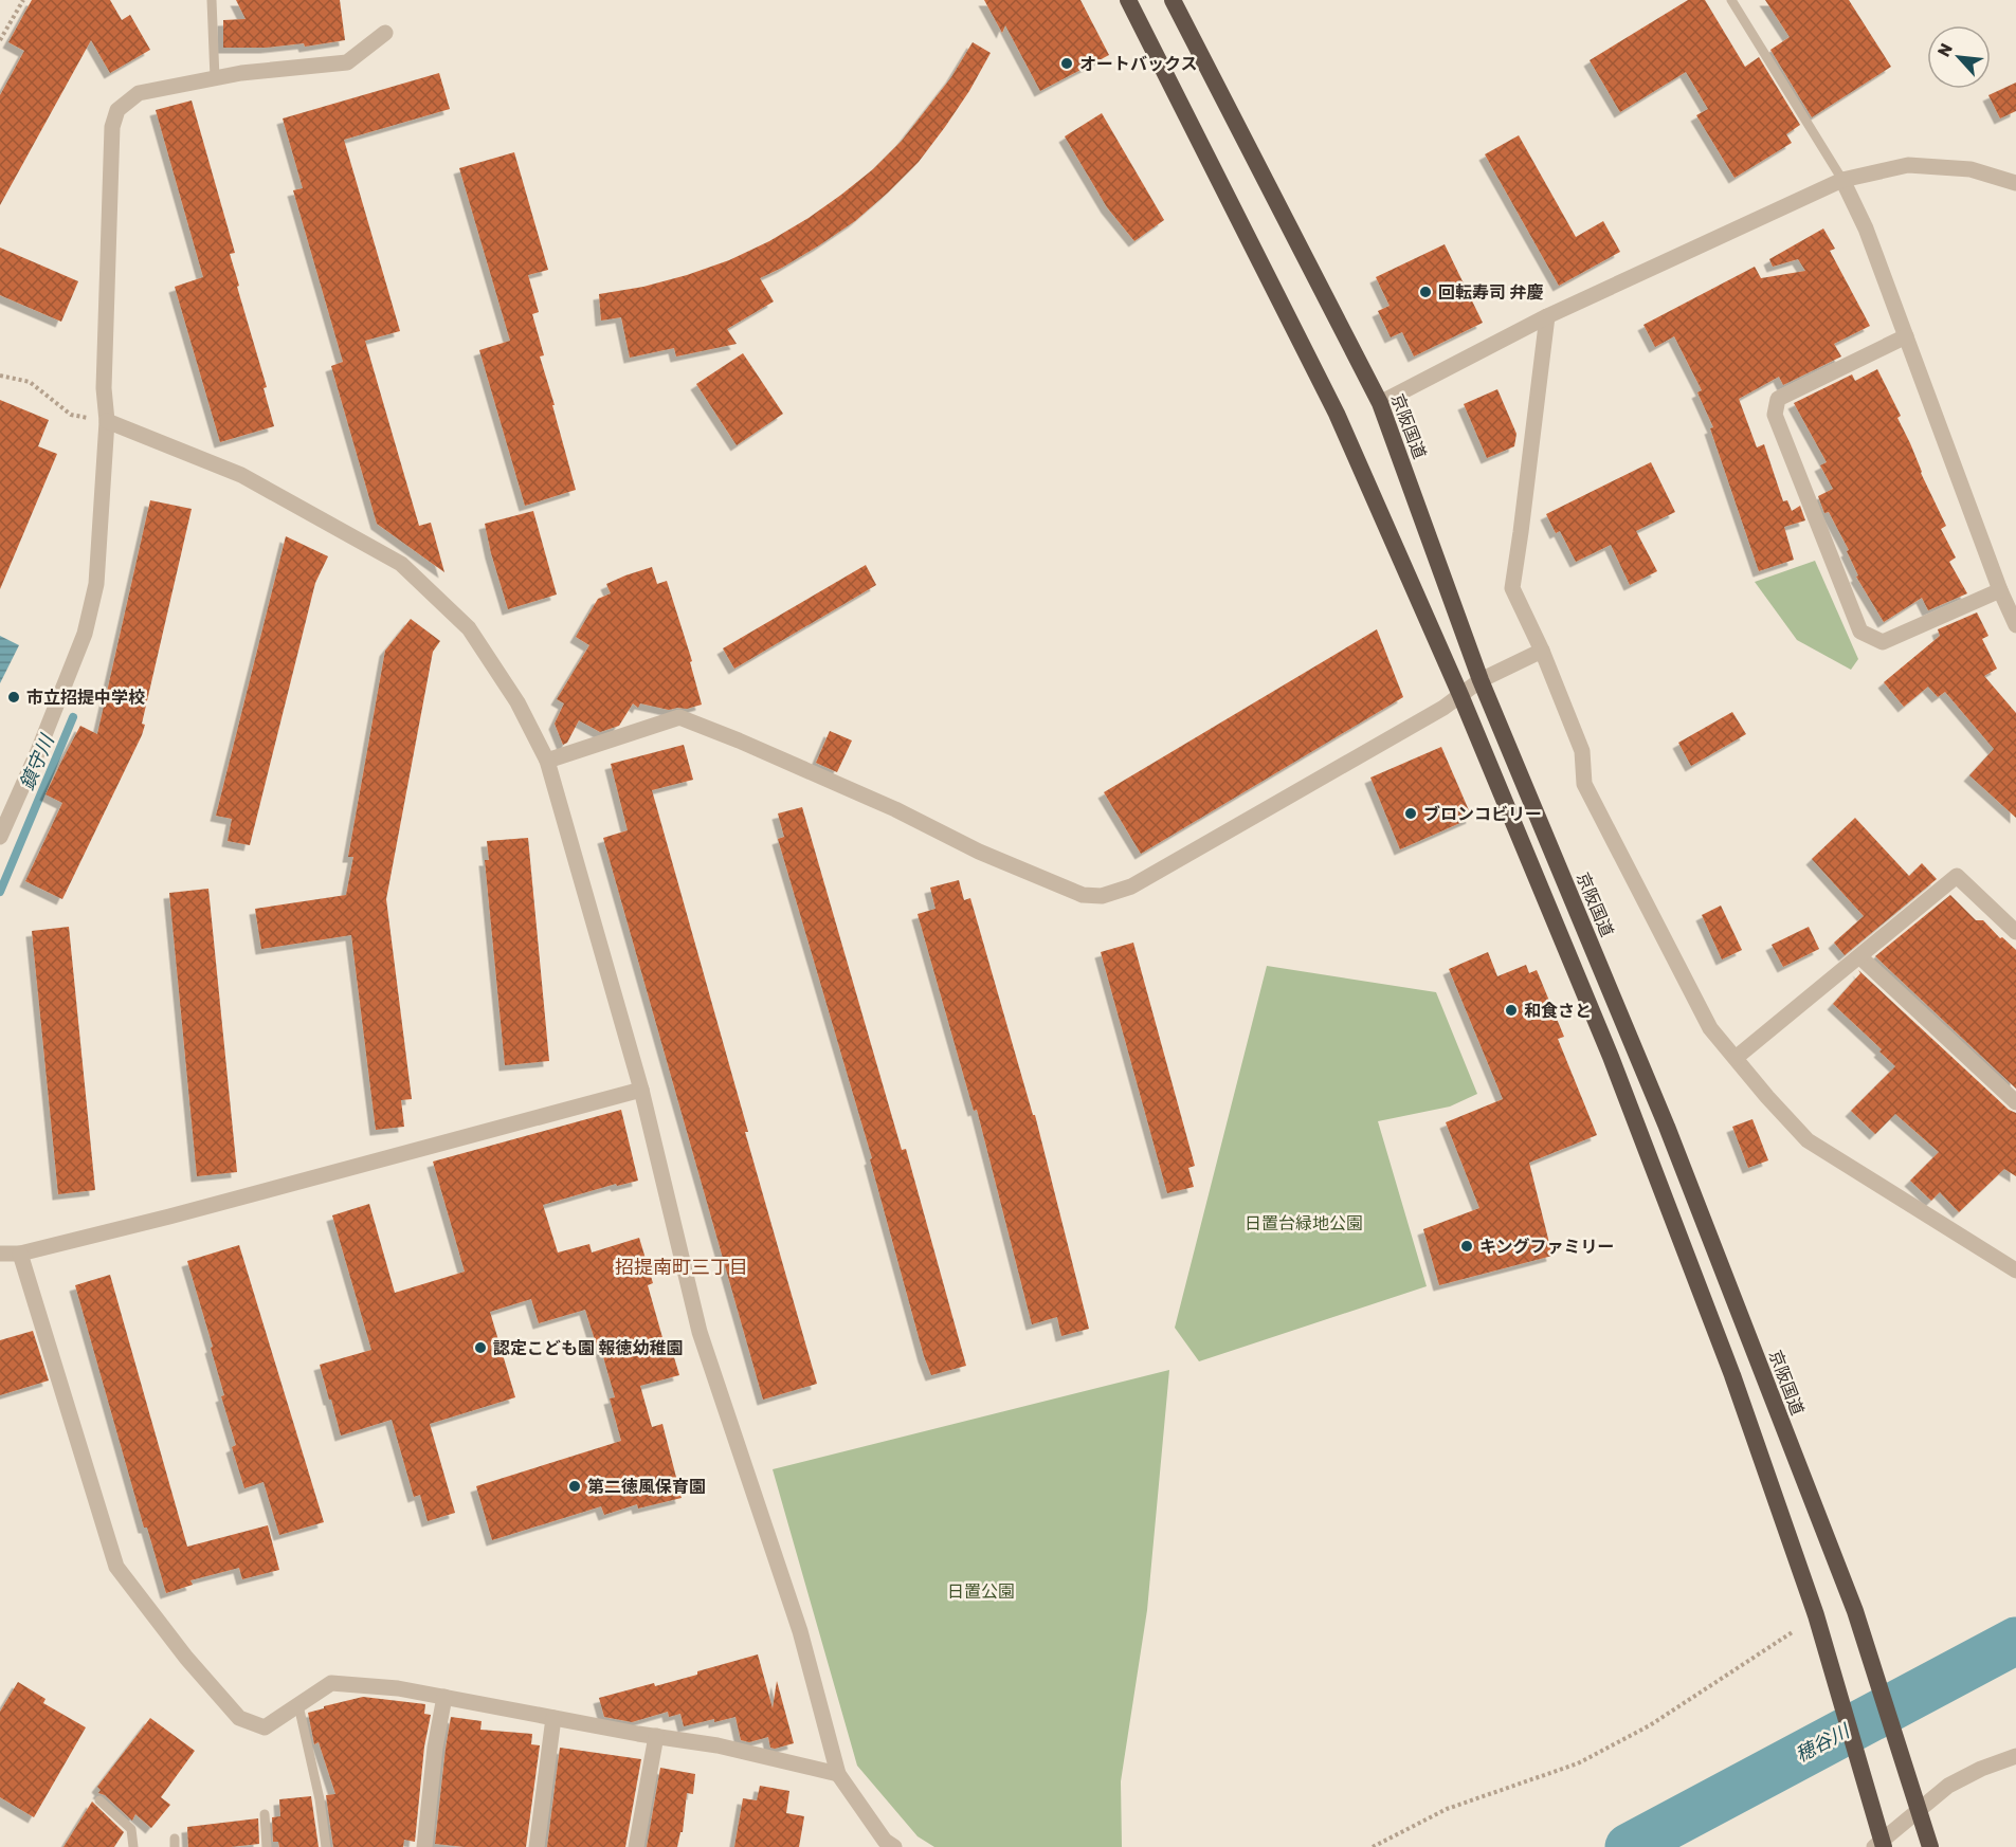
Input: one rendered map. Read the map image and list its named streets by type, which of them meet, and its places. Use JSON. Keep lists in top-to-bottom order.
{
  "streets": {
    "highway": ["京阪国道"]
  },
  "districts": ["招提南町三丁目"],
  "water": ["鎮守川", "穂谷川"],
  "parks": ["日置台緑地公園", "日置公園"],
  "places": [
    "オートバックス",
    "回転寿司 弁慶",
    "市立招提中学校",
    "ブロンコビリー",
    "和食さと",
    "キングファミリー",
    "認定こども園 報徳幼稚園",
    "第二徳風保育園"
  ],
  "north": "top left"
}
